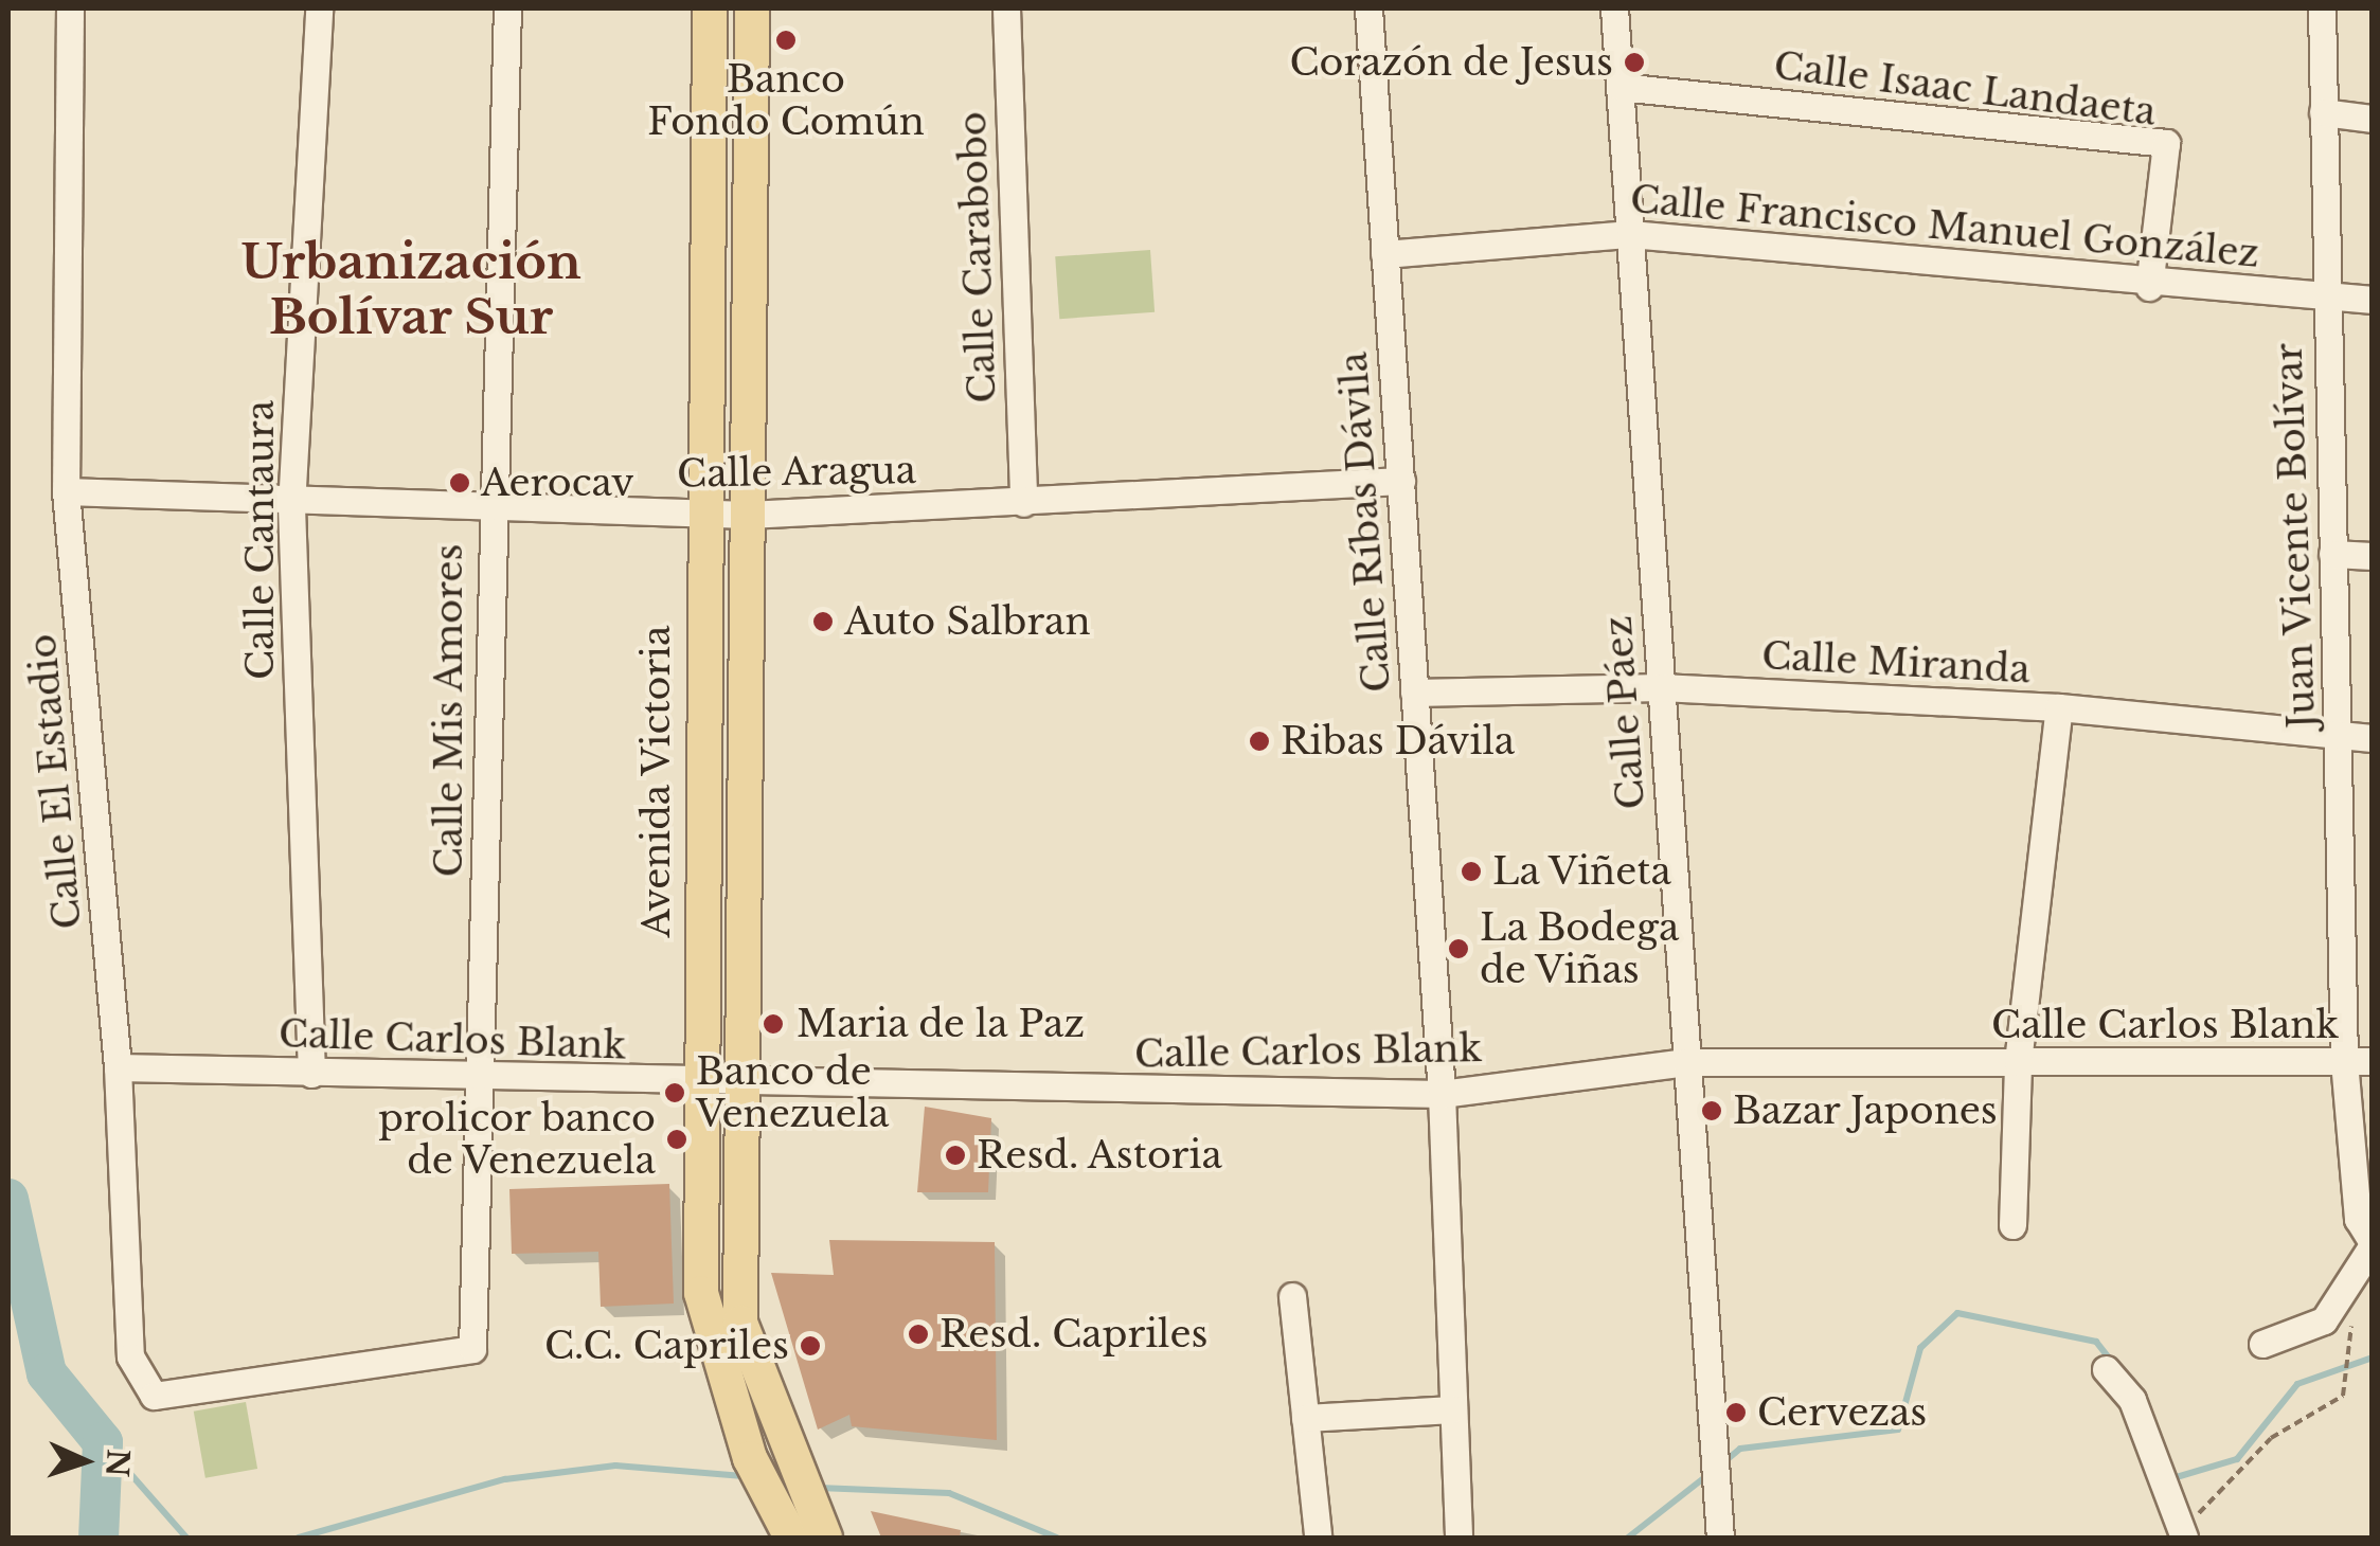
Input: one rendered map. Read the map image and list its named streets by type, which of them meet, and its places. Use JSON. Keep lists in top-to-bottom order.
{
  "streets": {
    "main road": ["Avenida Victoria"],
    "street": [
      "Calle Isaac Landaeta",
      "Calle Francisco Manuel González",
      "Calle Carabobo",
      "Calle Aragua",
      "Calle Ríbas Dávila",
      "Juan Vicente Bolívar",
      "Calle Cantaura",
      "Calle Miranda",
      "Calle Mis Amores",
      "Calle Páez",
      "Calle El Estadio",
      "Calle Carlos Blank"
    ]
  },
  "crossings": [
    ["Calle Isaac Landaeta", "Calle Francisco Manuel González"],
    ["Calle Isaac Landaeta", "Calle Páez"],
    ["Calle Francisco Manuel González", "Calle Ríbas Dávila"],
    ["Calle Francisco Manuel González", "Juan Vicente Bolívar"],
    ["Calle Francisco Manuel González", "Calle Páez"],
    ["Calle Carabobo", "Calle Aragua"],
    ["Calle Aragua", "Calle Ríbas Dávila"],
    ["Calle Aragua", "Calle Cantaura"],
    ["Calle Aragua", "Calle Mis Amores"],
    ["Calle Aragua", "Calle El Estadio"],
    ["Calle Aragua", "Avenida Victoria"],
    ["Calle Ríbas Dávila", "Calle Miranda"],
    ["Calle Ríbas Dávila", "Calle Carlos Blank"],
    ["Juan Vicente Bolívar", "Calle Miranda"],
    ["Juan Vicente Bolívar", "Calle Carlos Blank"],
    ["Calle Cantaura", "Calle Carlos Blank"],
    ["Calle Miranda", "Calle Páez"],
    ["Calle Mis Amores", "Calle El Estadio"],
    ["Calle Mis Amores", "Calle Carlos Blank"],
    ["Calle Páez", "Calle Carlos Blank"],
    ["Calle El Estadio", "Calle Carlos Blank"],
    ["Avenida Victoria", "Calle Carlos Blank"]
  ],
  "districts": ["Urbanización Bolívar Sur"],
  "places": [
    "Banco Fondo Común",
    "Corazón de Jesus",
    "Aerocav",
    "Auto Salbran",
    "Ribas Dávila",
    "La Viñeta",
    "La Bodega de Viñas",
    "Maria de la Paz",
    "Banco de Venezuela",
    "Bazar Japones",
    "prolicor banco de Venezuela",
    "Resd. Astoria",
    "Resd. Capriles",
    "C.C. Capriles",
    "Cervezas"
  ],
  "north": "right"
}
